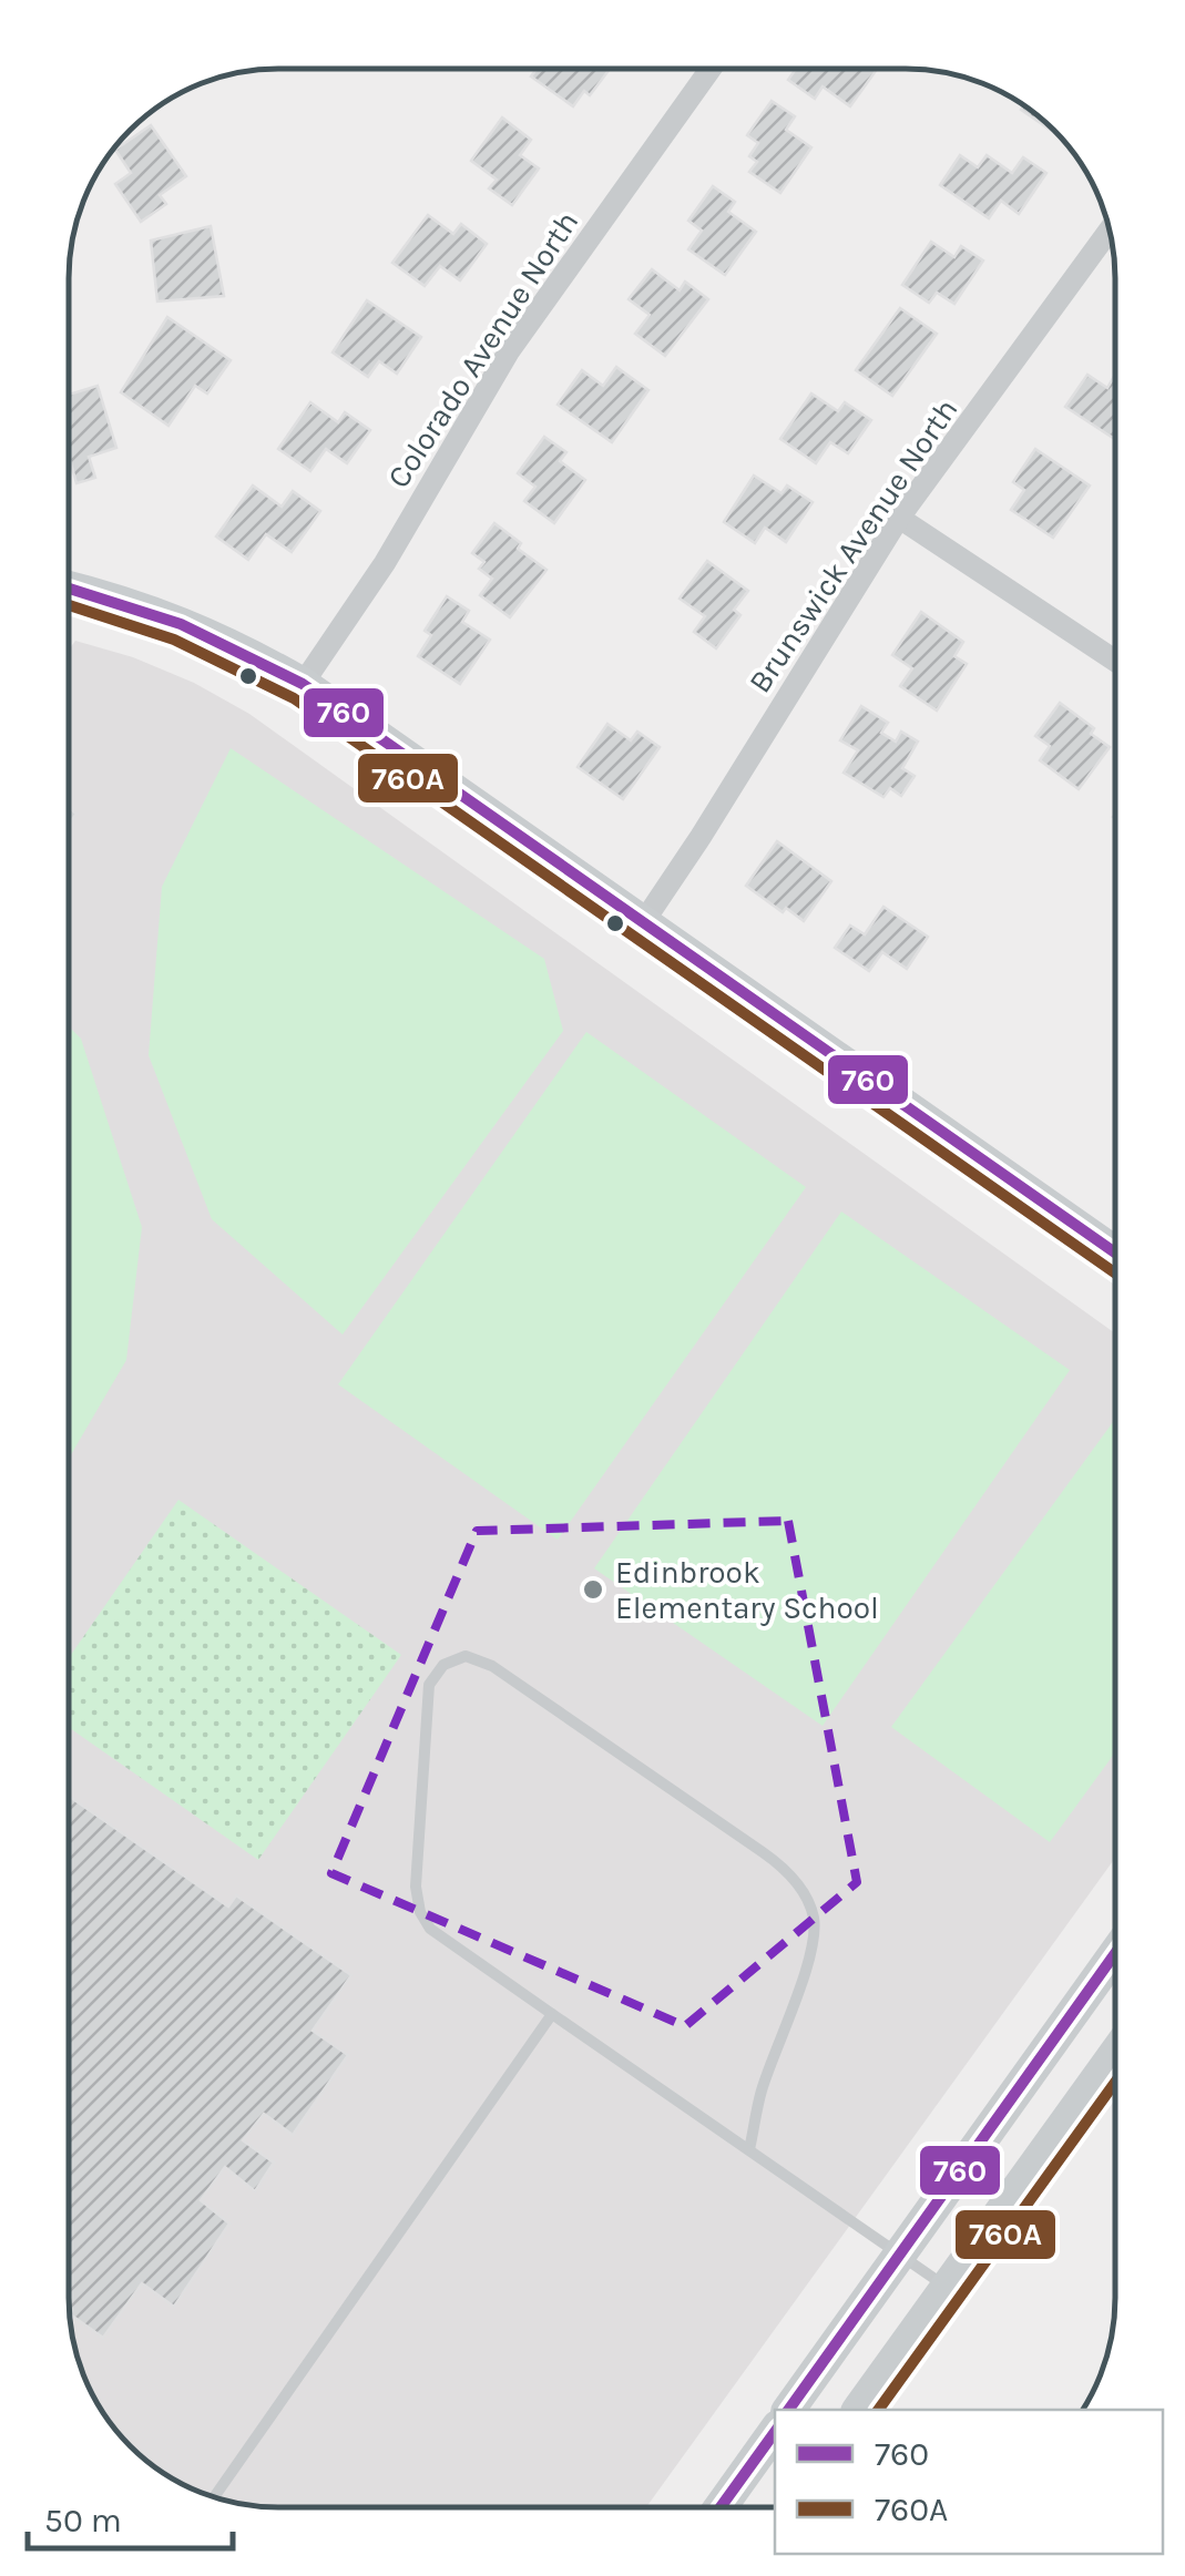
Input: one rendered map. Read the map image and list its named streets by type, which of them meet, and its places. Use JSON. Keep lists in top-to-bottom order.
{
  "streets": {
    "street": ["Colorado Avenue North", "Brunswick Avenue North"]
  },
  "places": ["Edinbrook Elementary School"],
  "lines": ["transit line 760", "transit line 760A"],
  "legend": ["760", "760A"],
  "scale_bar": "50 m"
}
